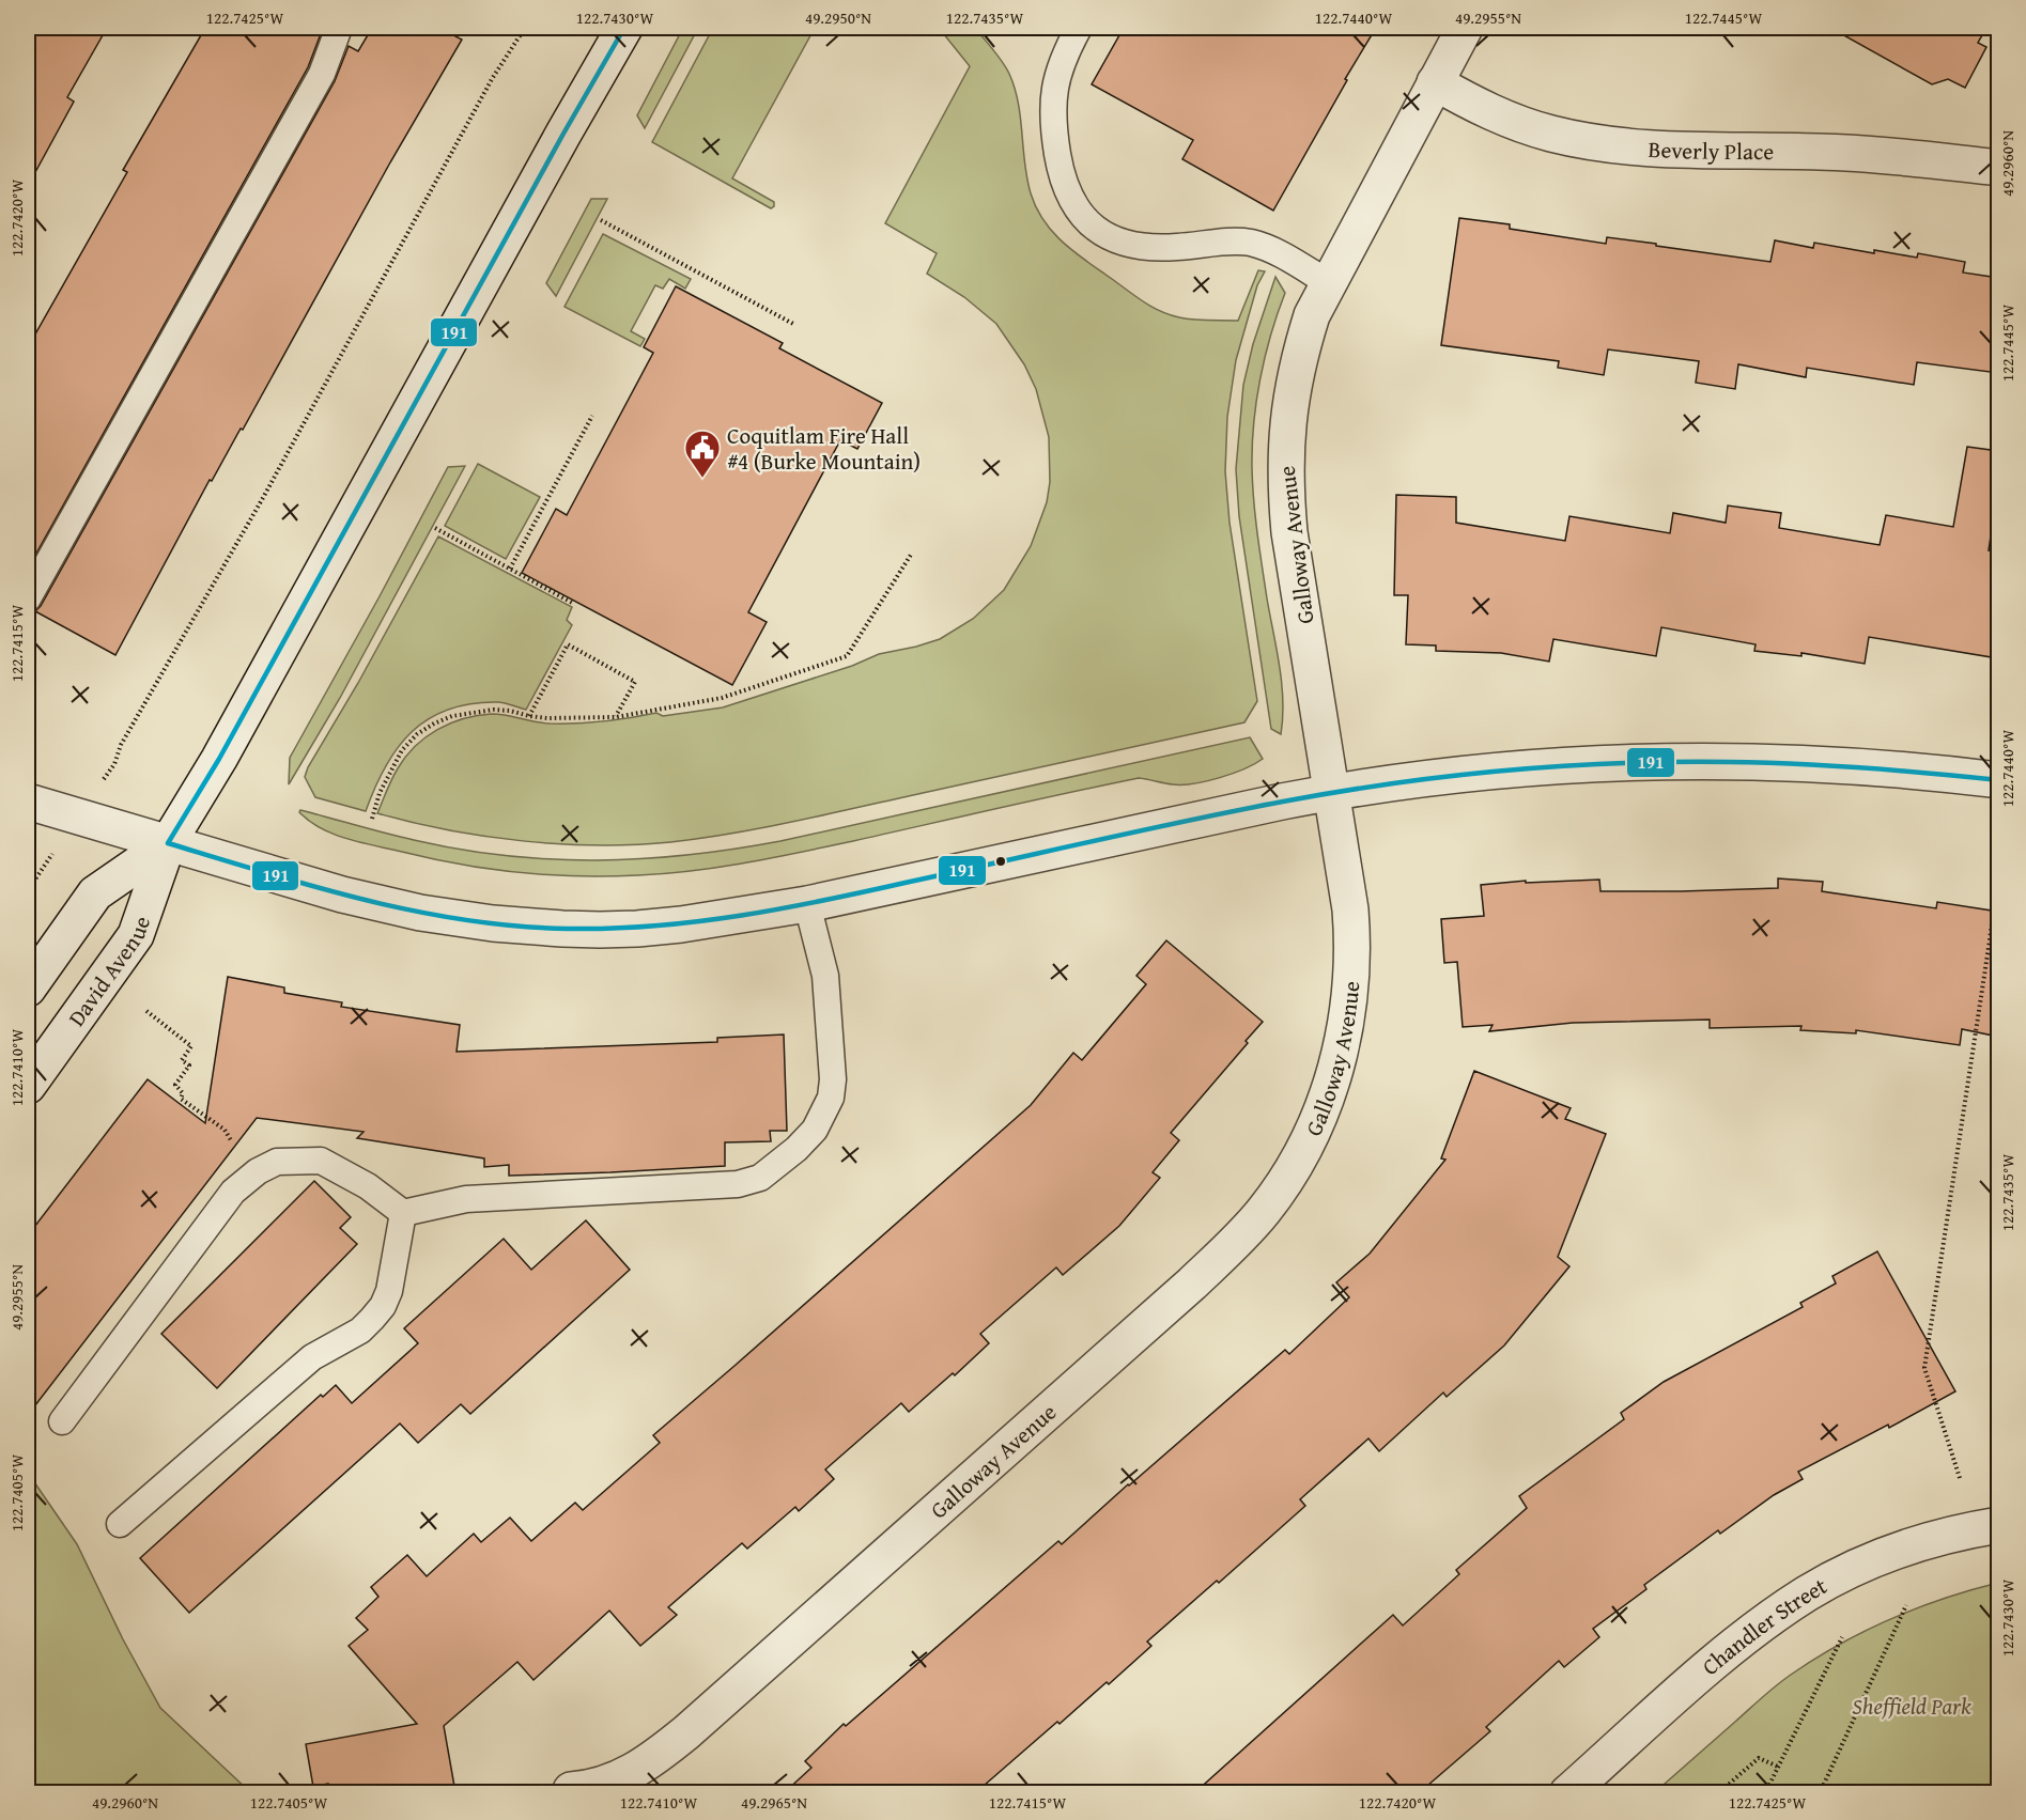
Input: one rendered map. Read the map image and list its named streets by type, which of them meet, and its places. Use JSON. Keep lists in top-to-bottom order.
{
  "streets": {
    "street": [
      "Beverly Place",
      "Galloway Avenue",
      "David Avenue",
      "Chandler Street"
    ]
  },
  "crossings": [
    ["Beverly Place", "Galloway Avenue"]
  ],
  "parks": ["Sheffield Park"],
  "places": {
    "public building": ["Coquitlam Fire Hall #4 (Burke Mountain)"]
  },
  "lines": ["transit line 191"],
  "coordinates": [
    "122.7425°W",
    "122.7430°W",
    "49.2950°N",
    "122.7435°W",
    "122.7440°W",
    "49.2955°N",
    "122.7445°W",
    "49.2960°N",
    "122.7420°W",
    "122.7415°W",
    "122.7410°W",
    "122.7405°W",
    "49.2965°N"
  ]
}
